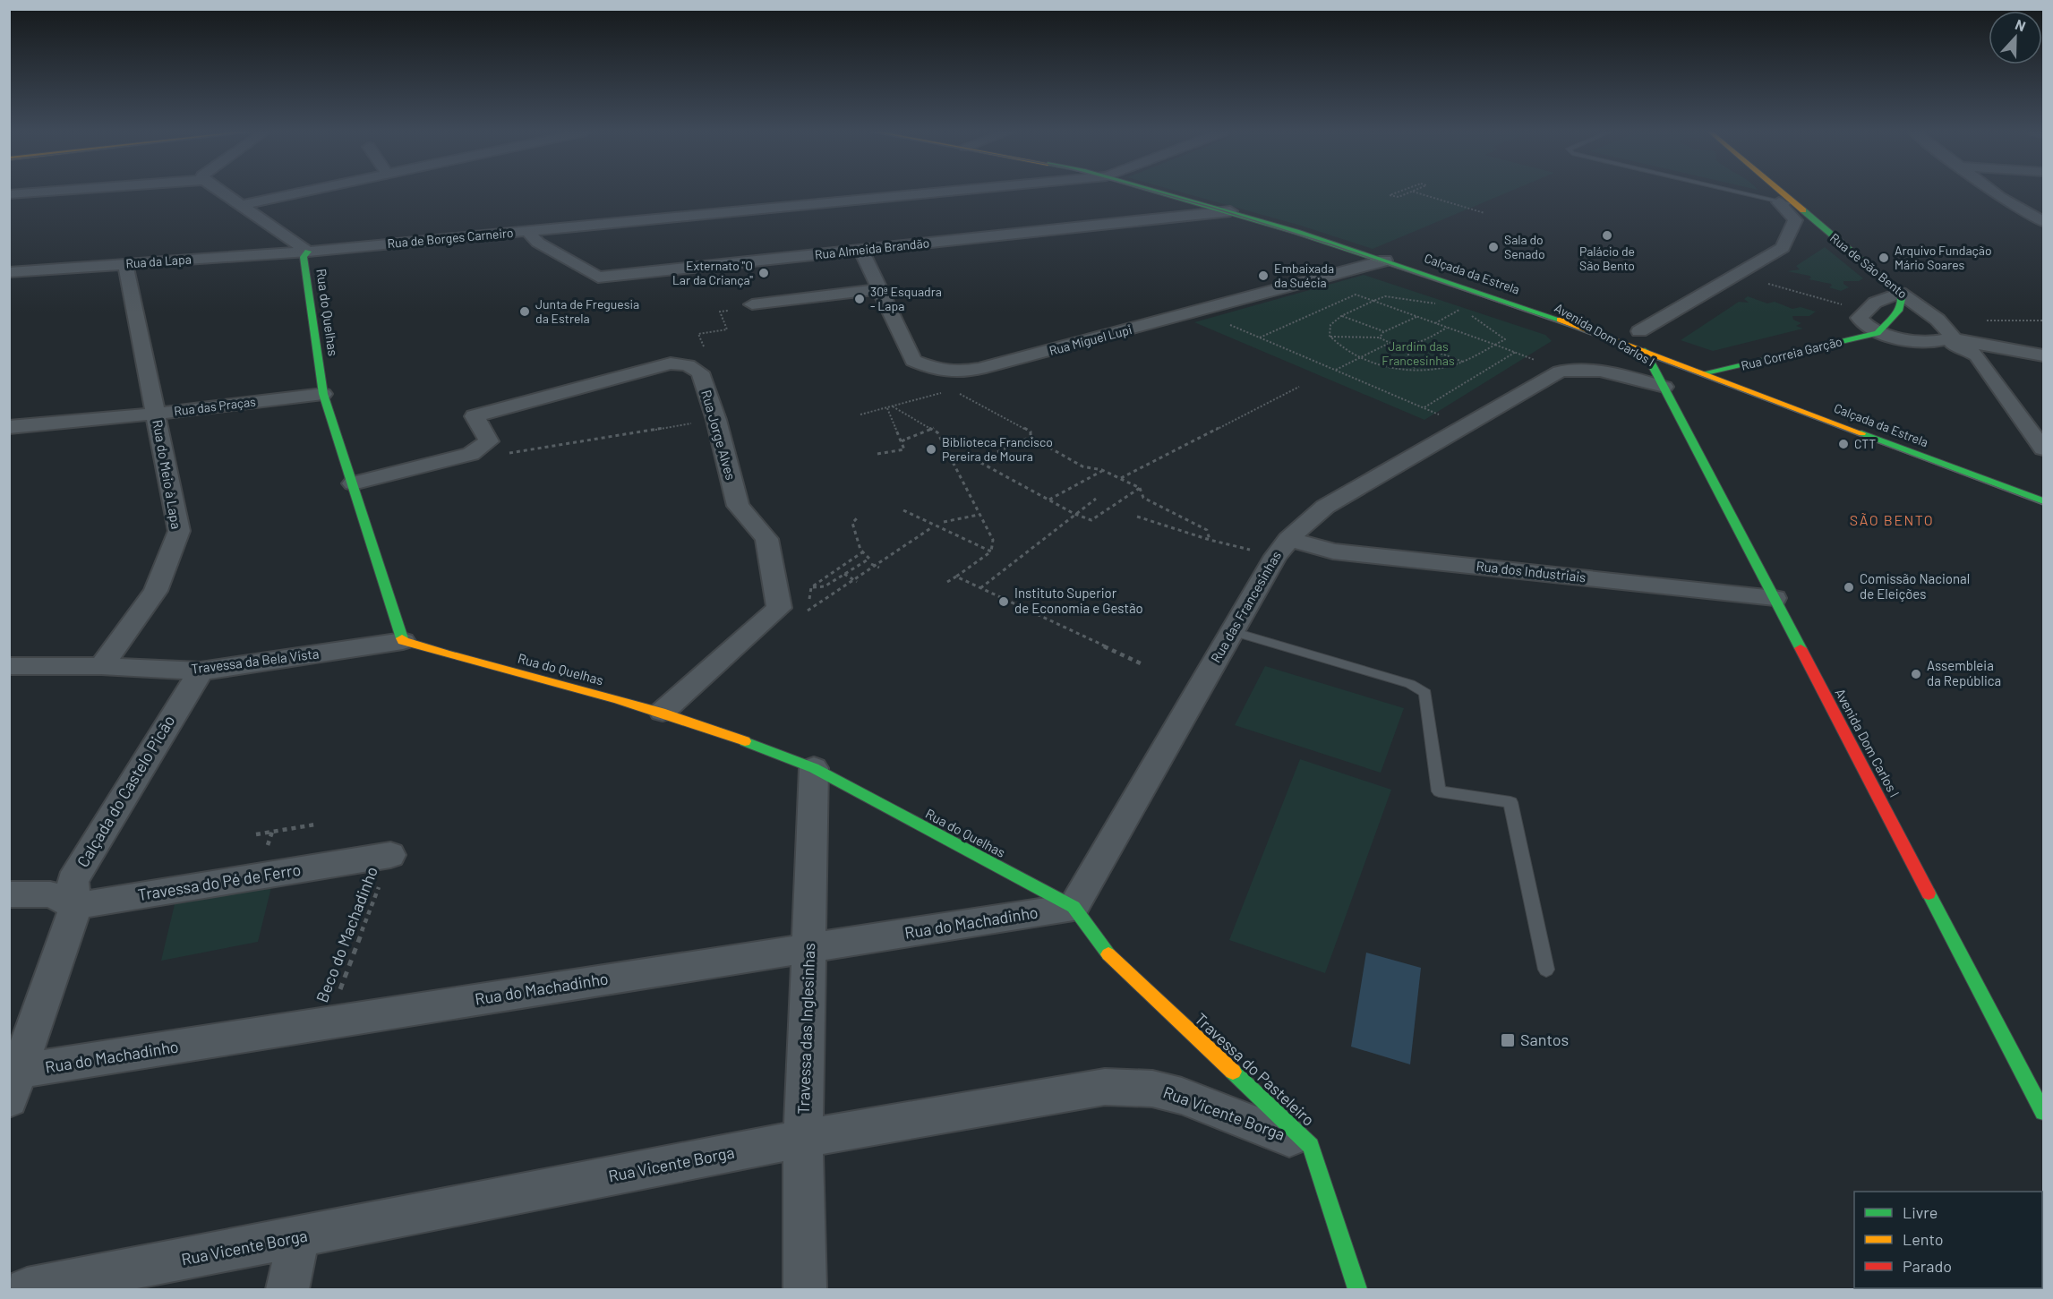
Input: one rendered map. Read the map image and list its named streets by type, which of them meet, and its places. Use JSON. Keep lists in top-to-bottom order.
{
  "streets": {
    "street": [
      "Rua de Borges Carneiro",
      "Rua Almeida Brandão",
      "Rua da Lapa",
      "Rua de São Bento",
      "Calçada da Estrela",
      "Rua do Quelhas",
      "Avenida Dom Carlos I",
      "Rua Miguel Lupi",
      "Rua Correia Garção",
      "Rua das Praças",
      "Rua Jorge Alves",
      "Rua do Meio à Lapa",
      "Rua dos Industriais",
      "Rua das Francesinhas",
      "Travessa da Bela Vista",
      "Calçada do Castelo Picão",
      "Travessa do Pé de Ferro",
      "Rua do Machadinho",
      "Travessa das Inglesinhas",
      "Travessa do Pasteleiro",
      "Rua Vicente Borga"
    ],
    "path": ["Beco do Machadinho"]
  },
  "crossings": [
    ["Rua de Borges Carneiro", "Rua Almeida Brandão"],
    ["Rua de Borges Carneiro", "Rua da Lapa"],
    ["Rua de Borges Carneiro", "Rua do Quelhas"],
    ["Rua Almeida Brandão", "Calçada da Estrela"],
    ["Rua Almeida Brandão", "Rua Miguel Lupi"],
    ["Rua da Lapa", "Rua do Quelhas"],
    ["Rua da Lapa", "Rua do Meio à Lapa"],
    ["Rua de São Bento", "Rua Correia Garção"],
    ["Calçada da Estrela", "Avenida Dom Carlos I"],
    ["Calçada da Estrela", "Rua Miguel Lupi"],
    ["Calçada da Estrela", "Rua Correia Garção"],
    ["Rua do Quelhas", "Rua das Praças"],
    ["Rua do Quelhas", "Rua Jorge Alves"],
    ["Rua do Quelhas", "Rua das Francesinhas"],
    ["Rua do Quelhas", "Travessa da Bela Vista"],
    ["Rua do Quelhas", "Rua do Machadinho"],
    ["Rua do Quelhas", "Travessa das Inglesinhas"],
    ["Rua do Quelhas", "Travessa do Pasteleiro"],
    ["Avenida Dom Carlos I", "Rua dos Industriais"],
    ["Avenida Dom Carlos I", "Rua das Francesinhas"],
    ["Rua das Praças", "Rua do Meio à Lapa"],
    ["Rua do Meio à Lapa", "Travessa da Bela Vista"],
    ["Rua dos Industriais", "Rua das Francesinhas"],
    ["Rua das Francesinhas", "Rua do Machadinho"],
    ["Rua das Francesinhas", "Travessa do Pasteleiro"],
    ["Travessa da Bela Vista", "Calçada do Castelo Picão"],
    ["Calçada do Castelo Picão", "Travessa do Pé de Ferro"],
    ["Calçada do Castelo Picão", "Rua do Machadinho"],
    ["Travessa do Pé de Ferro", "Beco do Machadinho"],
    ["Rua do Machadinho", "Beco do Machadinho"],
    ["Rua do Machadinho", "Travessa das Inglesinhas"],
    ["Rua do Machadinho", "Travessa do Pasteleiro"],
    ["Travessa das Inglesinhas", "Rua Vicente Borga"],
    ["Travessa do Pasteleiro", "Rua Vicente Borga"]
  ],
  "districts": ["SÃO BENTO"],
  "parks": ["Jardim das Francesinhas"],
  "places": {
    "other": [
      "Palácio de São Bento",
      "Sala do Senado",
      "Arquivo Fundação Mário Soares",
      "Externato \"O Lar da Criança\"",
      "Embaixada da Suécia",
      "30ª Esquadra - Lapa",
      "Junta de Freguesia da Estrela",
      "CTT",
      "Biblioteca Francisco Pereira de Moura",
      "Comissão Nacional de Eleições",
      "Instituto Superior de Economia e Gestão",
      "Assembleia da República"
    ],
    "transit": ["Santos"]
  },
  "legend": ["Livre", "Lento", "Parado"],
  "north": "top"
}
